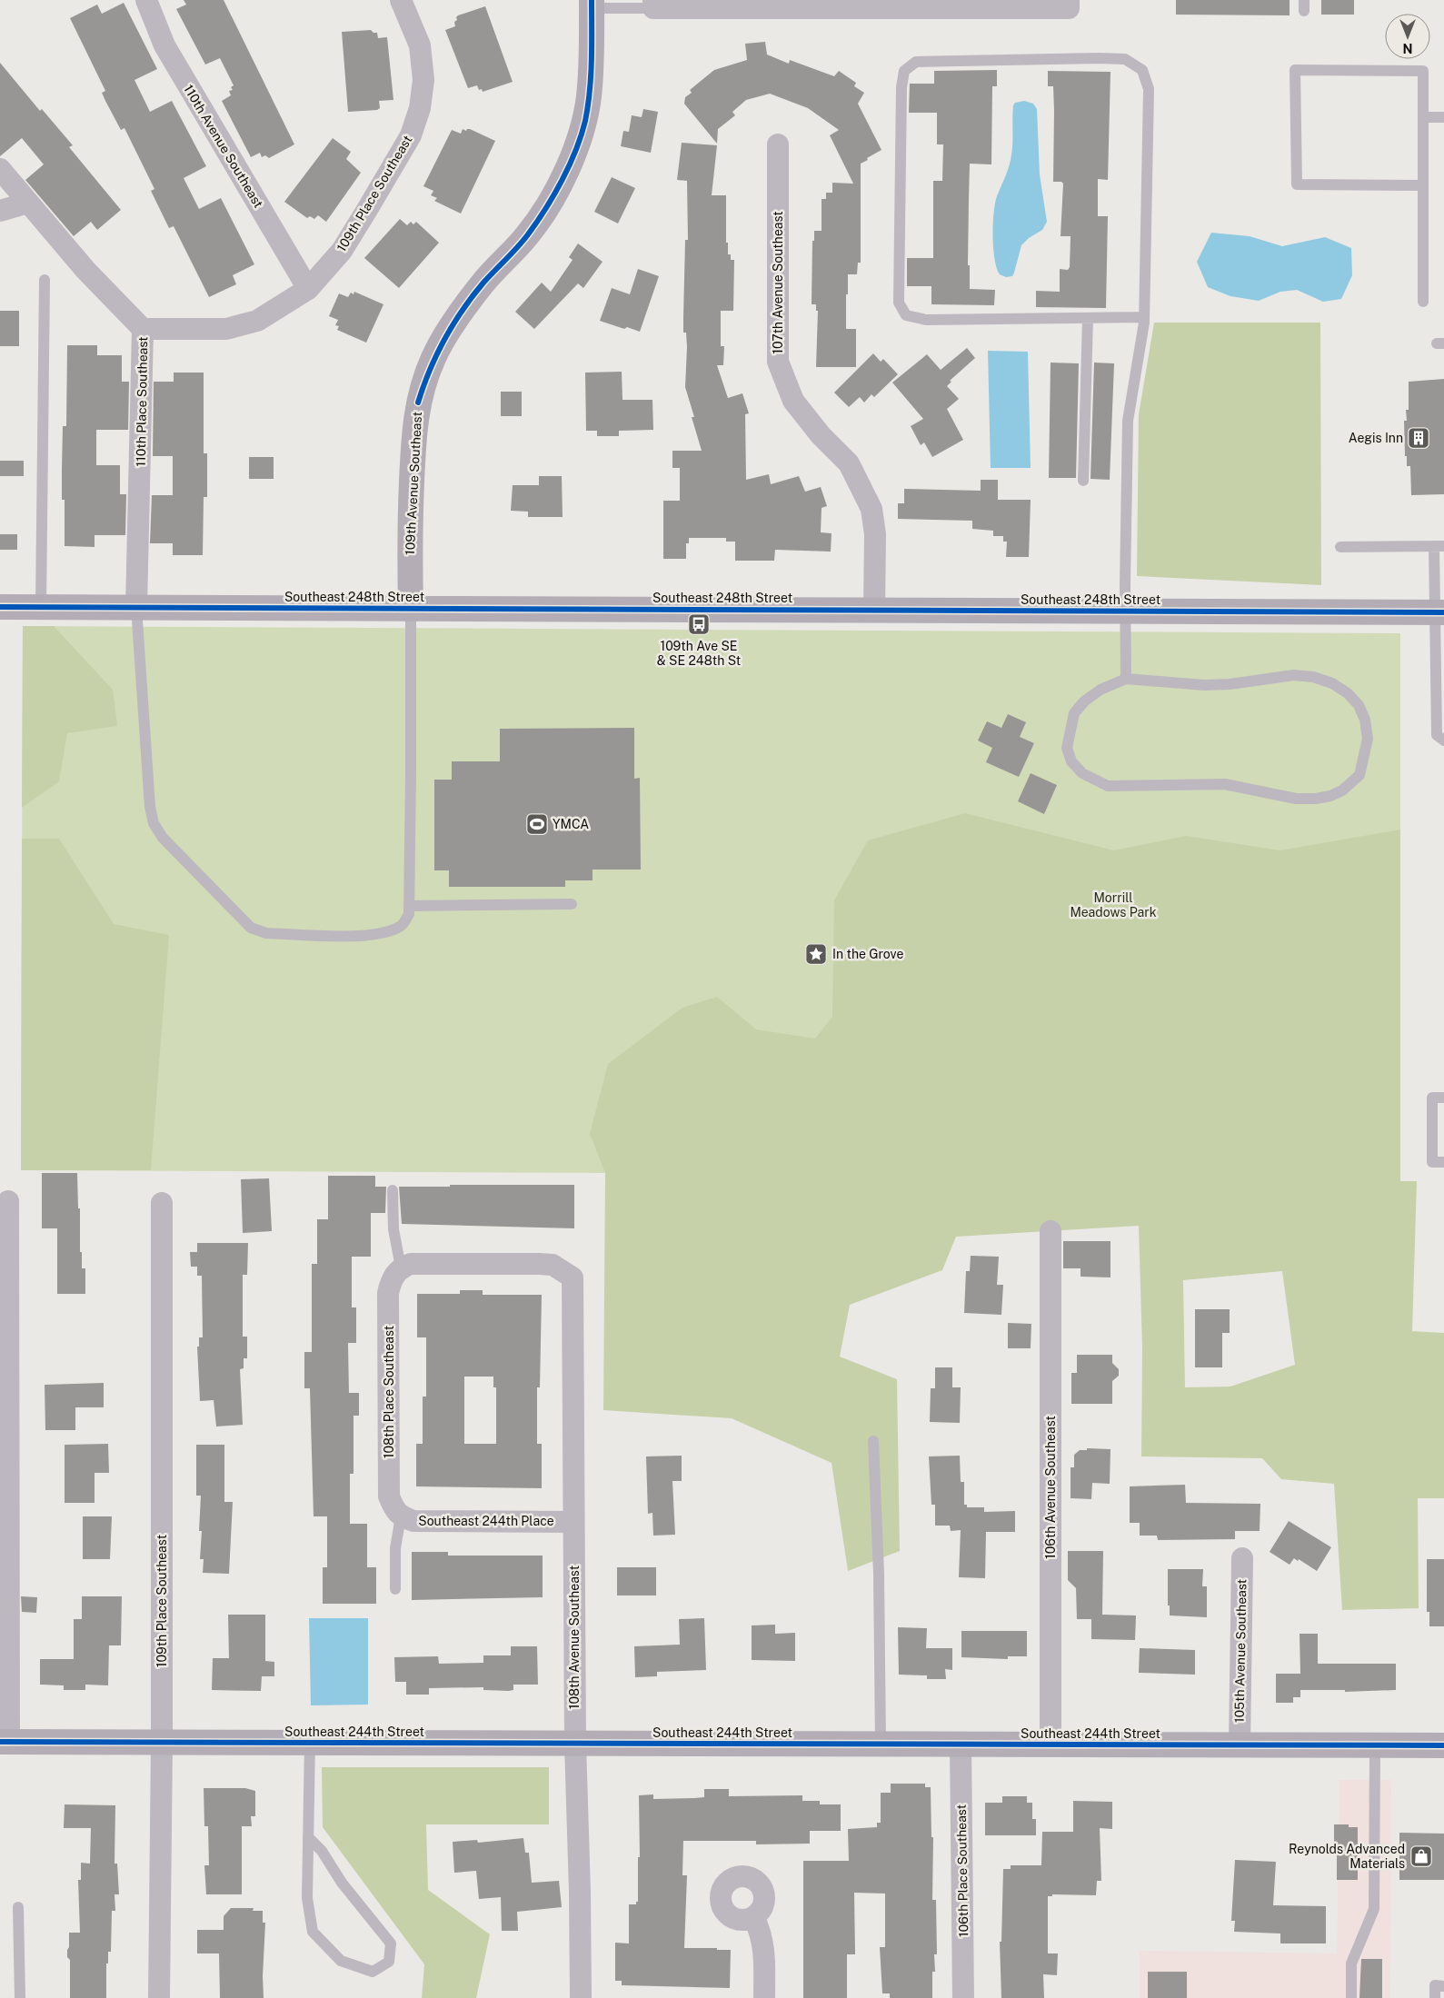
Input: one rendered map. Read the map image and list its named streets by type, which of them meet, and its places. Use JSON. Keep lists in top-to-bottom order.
{
  "streets": {
    "street": [
      "110th Avenue Southeast",
      "109th Place Southeast",
      "107th Avenue Southeast",
      "110th Place Southeast",
      "109th Avenue Southeast",
      "Southeast 248th Street",
      "108th Place Southeast",
      "106th Avenue Southeast",
      "Southeast 244th Place",
      "108th Avenue Southeast",
      "105th Avenue Southeast",
      "Southeast 244th Street",
      "106th Place Southeast"
    ]
  },
  "crossings": [
    ["110th Avenue Southeast", "109th Place Southeast"],
    ["109th Place Southeast", "110th Place Southeast"],
    ["109th Place Southeast", "Southeast 244th Street"],
    ["107th Avenue Southeast", "Southeast 248th Street"],
    ["110th Place Southeast", "Southeast 248th Street"],
    ["109th Avenue Southeast", "Southeast 248th Street"],
    ["108th Place Southeast", "Southeast 244th Place"],
    ["108th Place Southeast", "108th Avenue Southeast"],
    ["106th Avenue Southeast", "Southeast 244th Street"],
    ["Southeast 244th Place", "108th Avenue Southeast"],
    ["108th Avenue Southeast", "Southeast 244th Street"],
    ["105th Avenue Southeast", "Southeast 244th Street"],
    ["Southeast 244th Street", "106th Place Southeast"]
  ],
  "parks": ["Morrill Meadows Park"],
  "places": {
    "building": ["Aegis Inn"],
    "bus stop": ["109th Ave SE & SE 248th St"],
    "sports": ["YMCA"],
    "place": ["In the Grove"],
    "shop": ["Reynolds Advanced Materials"]
  },
  "north": "bottom"
}
